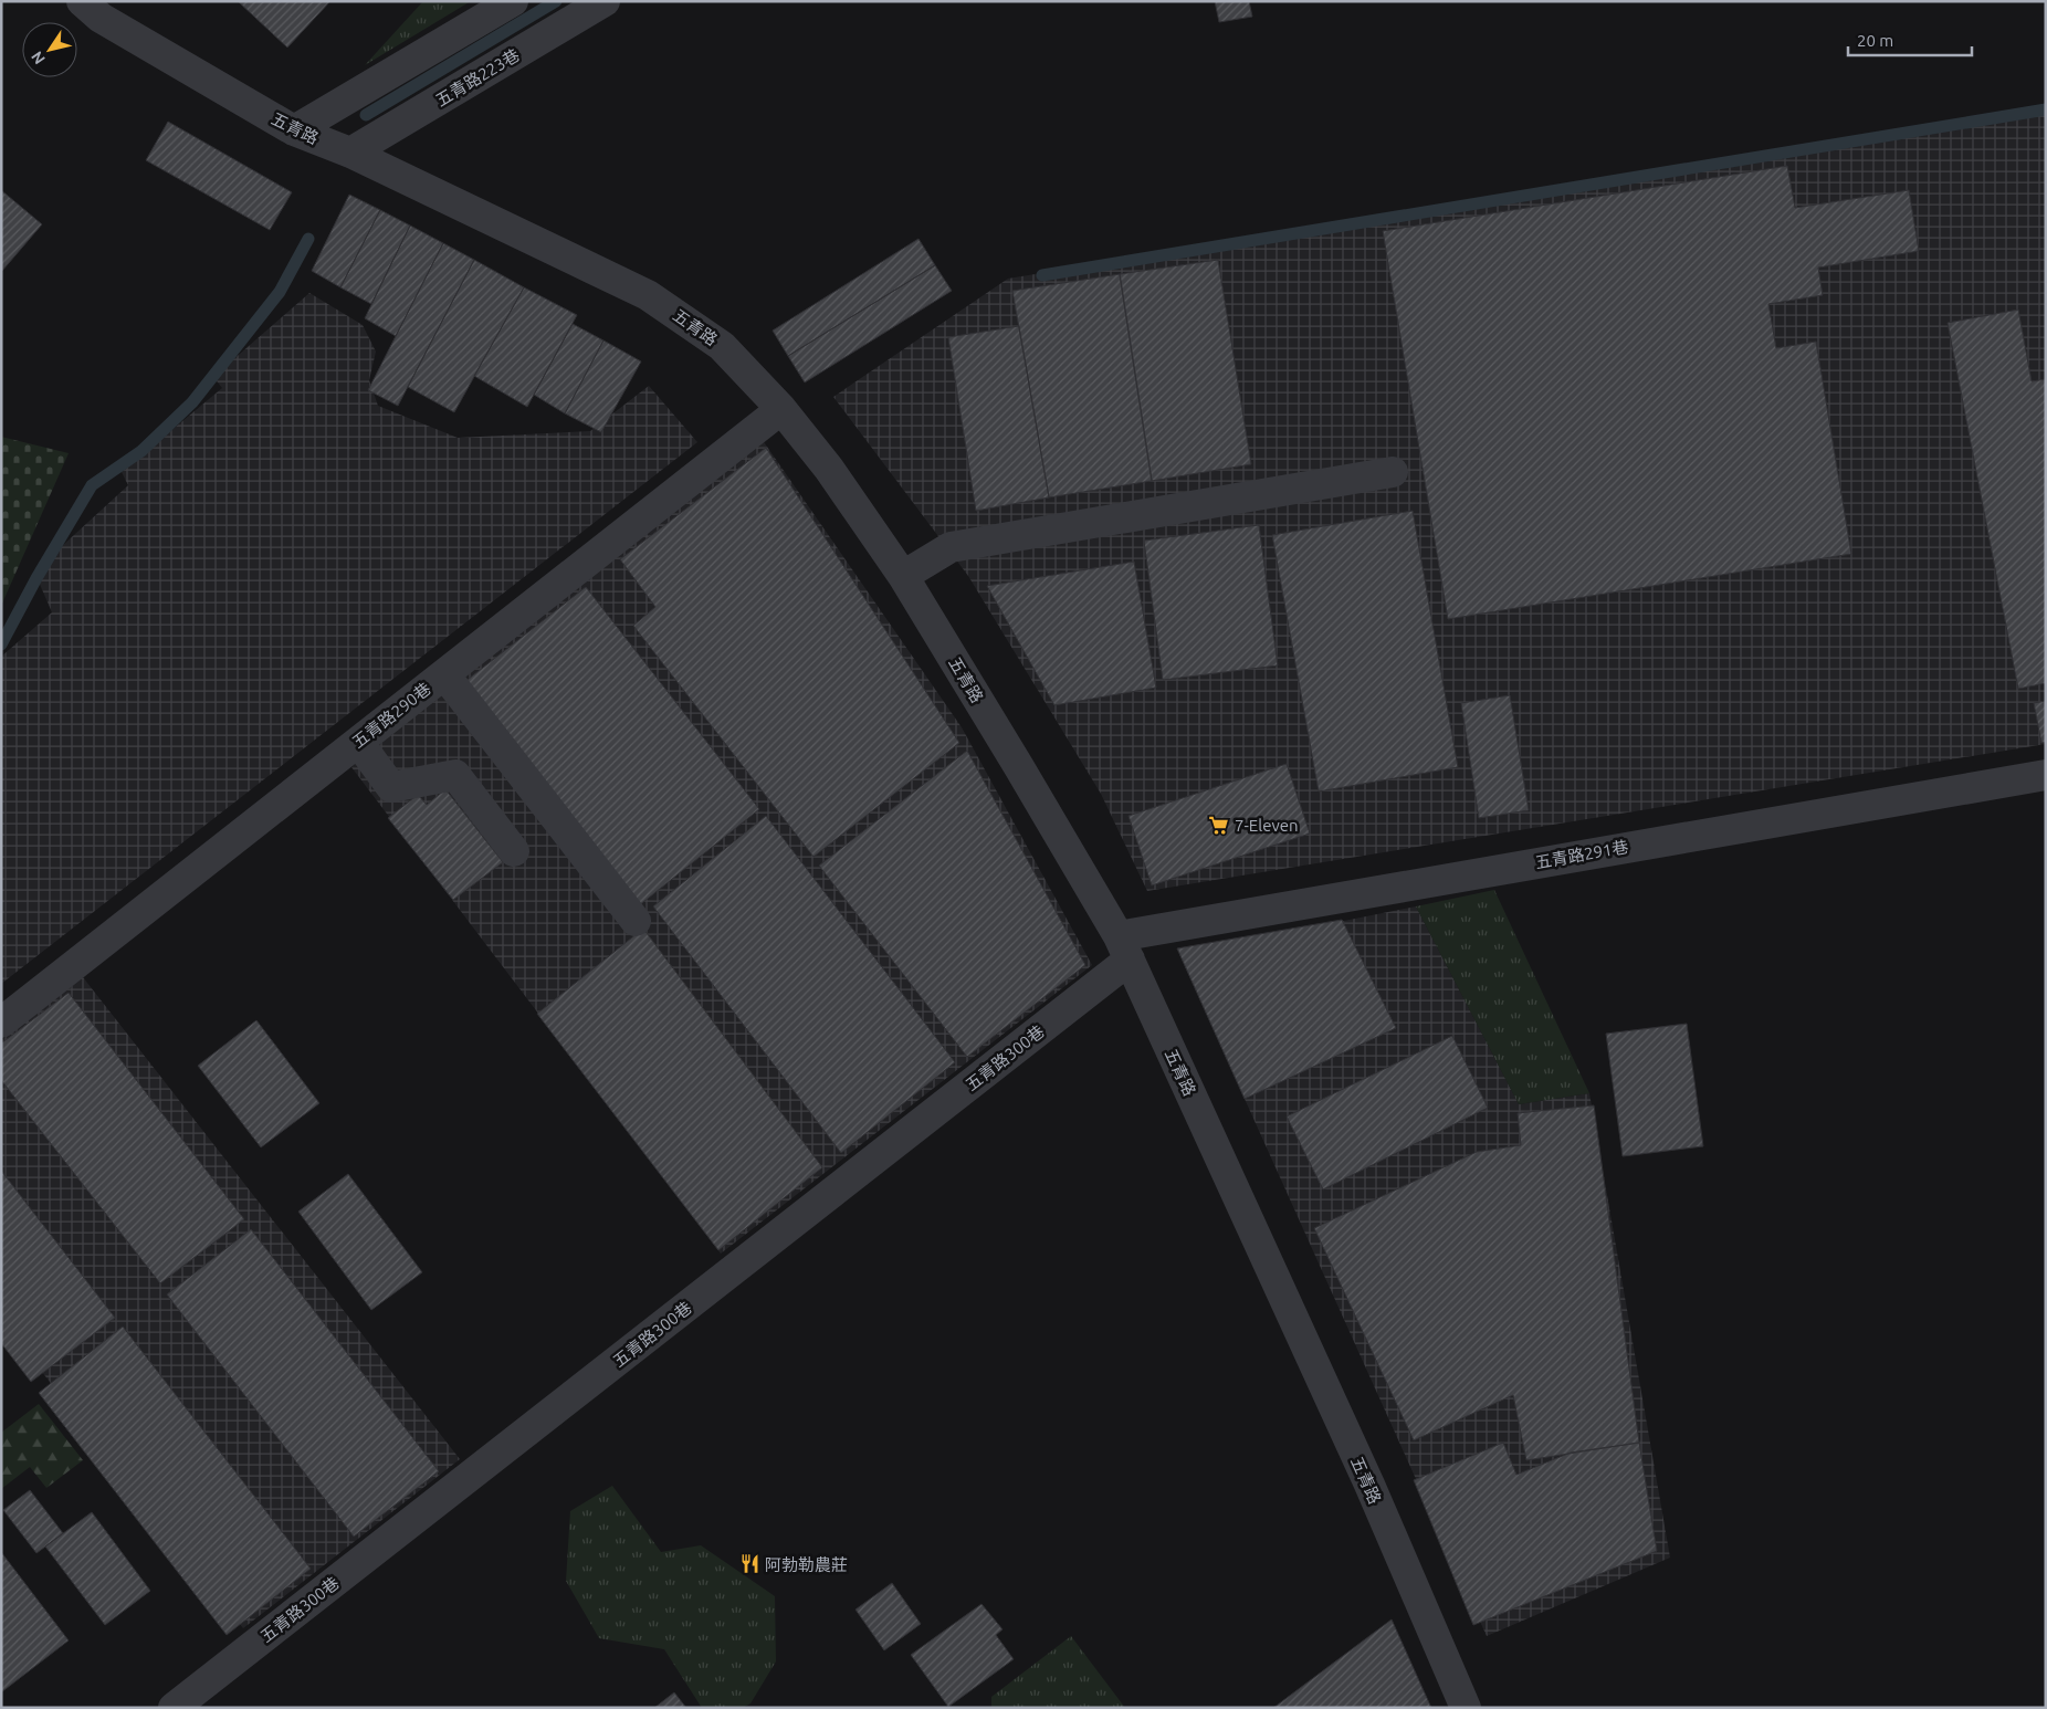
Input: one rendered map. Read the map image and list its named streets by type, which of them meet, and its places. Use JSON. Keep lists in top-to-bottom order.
{
  "streets": {
    "street": [
      "五青路223巷",
      "五青路",
      "五青路290巷",
      "五青路291巷",
      "五青路300巷"
    ]
  },
  "crossings": [
    ["五青路223巷", "五青路"],
    ["五青路", "五青路290巷"],
    ["五青路", "五青路291巷"],
    ["五青路", "五青路300巷"],
    ["五青路291巷", "五青路300巷"]
  ],
  "places": {
    "supermarket": ["7-Eleven"],
    "restaurant": ["阿勃勒農莊"]
  },
  "scale_bar": "20 m",
  "north": "bottom left"
}
